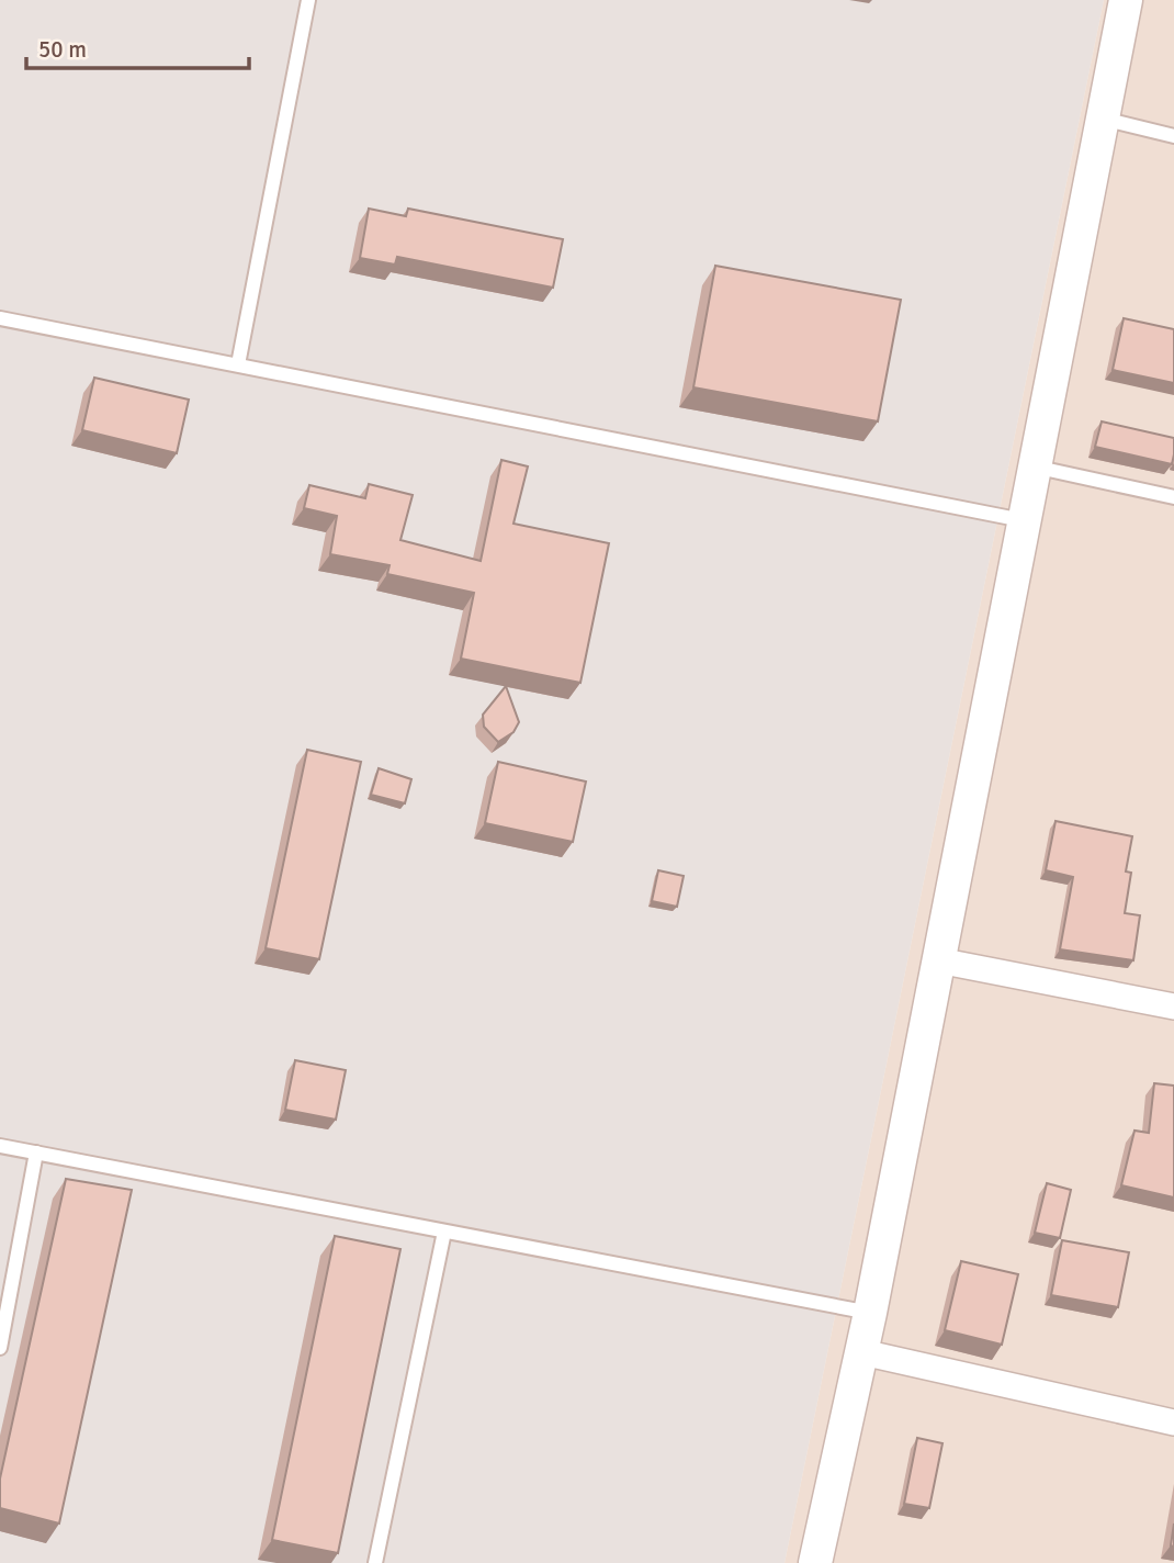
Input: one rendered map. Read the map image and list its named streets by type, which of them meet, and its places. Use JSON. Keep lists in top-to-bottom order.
{
  "scale_bar": "50 m"
}
